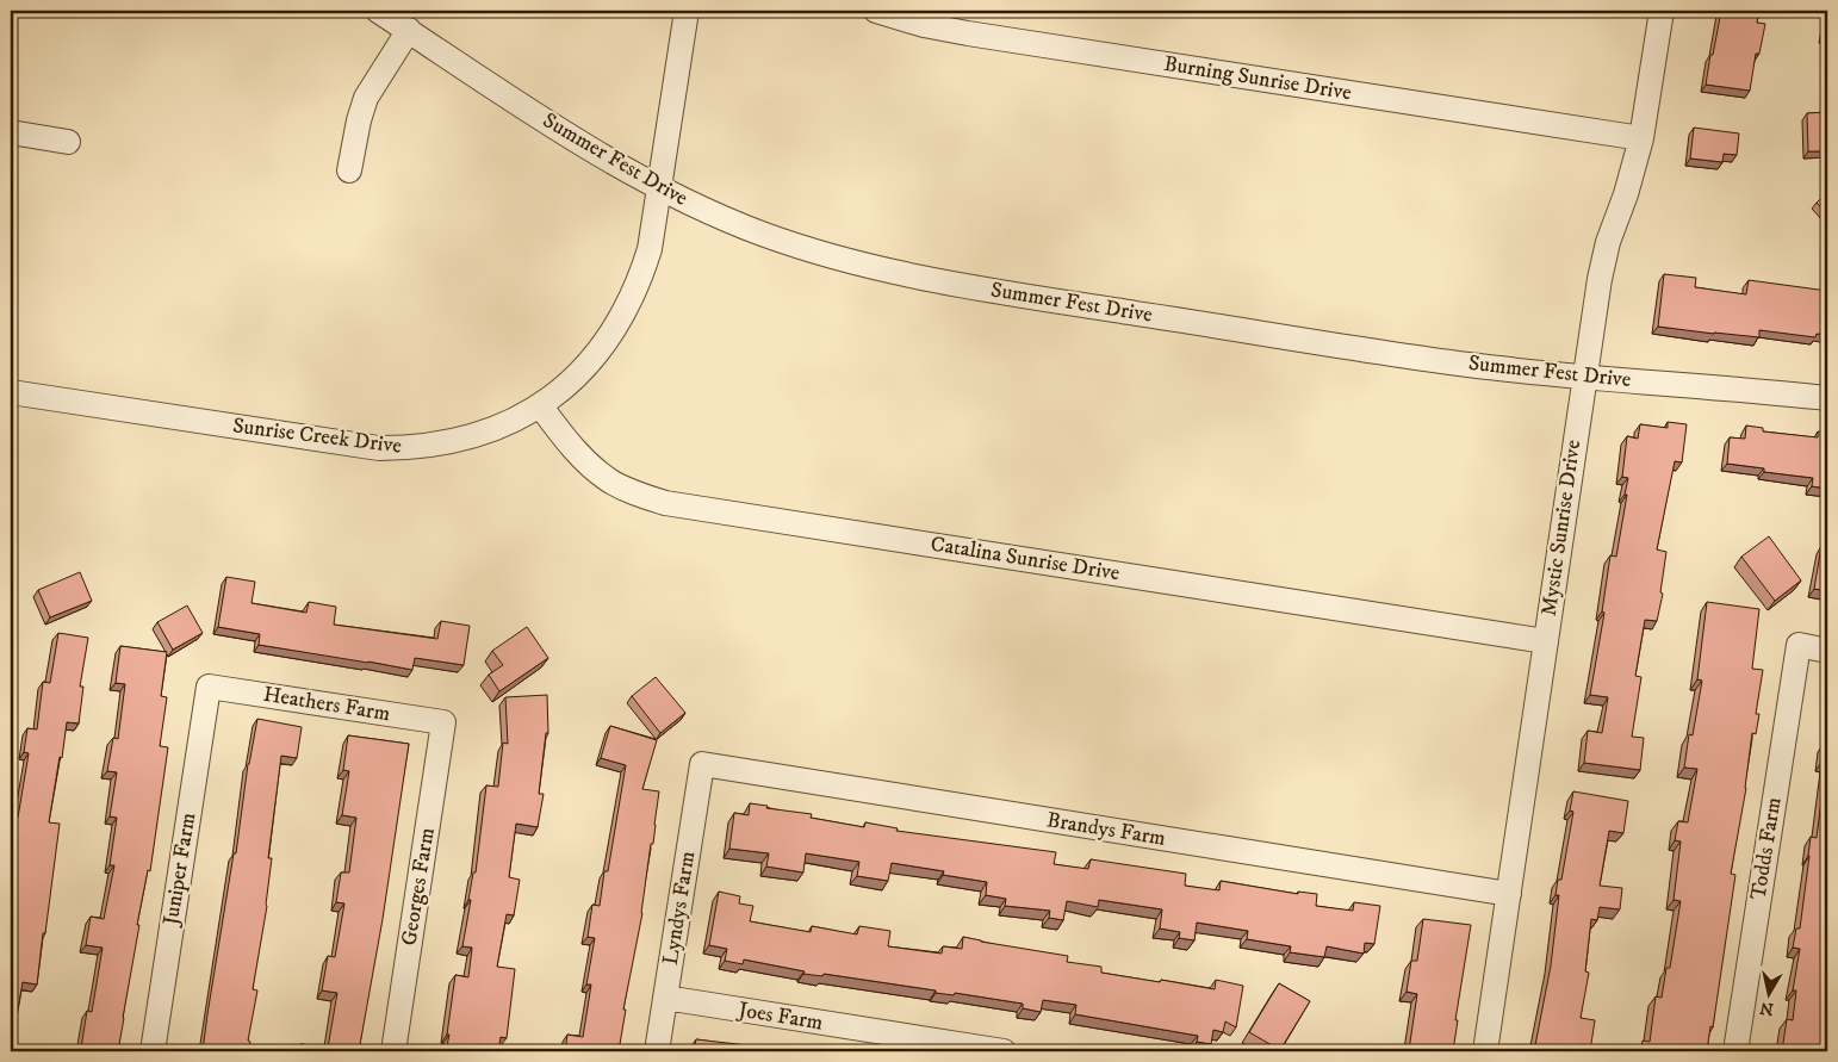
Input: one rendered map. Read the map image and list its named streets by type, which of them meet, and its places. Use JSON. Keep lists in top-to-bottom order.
{
  "streets": {
    "street": [
      "Burning Sunrise Drive",
      "Summer Fest Drive",
      "Sunrise Creek Drive",
      "Mystic Sunrise Drive",
      "Catalina Sunrise Drive",
      "Heathers Farm",
      "Brandys Farm",
      "Todds Farm",
      "Juniper Farm",
      "Georges Farm",
      "Lyndys Farm",
      "Joes Farm"
    ]
  },
  "crossings": [
    ["Burning Sunrise Drive", "Mystic Sunrise Drive"],
    ["Summer Fest Drive", "Sunrise Creek Drive"],
    ["Summer Fest Drive", "Mystic Sunrise Drive"],
    ["Sunrise Creek Drive", "Catalina Sunrise Drive"],
    ["Mystic Sunrise Drive", "Catalina Sunrise Drive"],
    ["Mystic Sunrise Drive", "Brandys Farm"],
    ["Heathers Farm", "Juniper Farm"],
    ["Heathers Farm", "Georges Farm"],
    ["Brandys Farm", "Lyndys Farm"],
    ["Lyndys Farm", "Joes Farm"]
  ],
  "north": "bottom"
}
